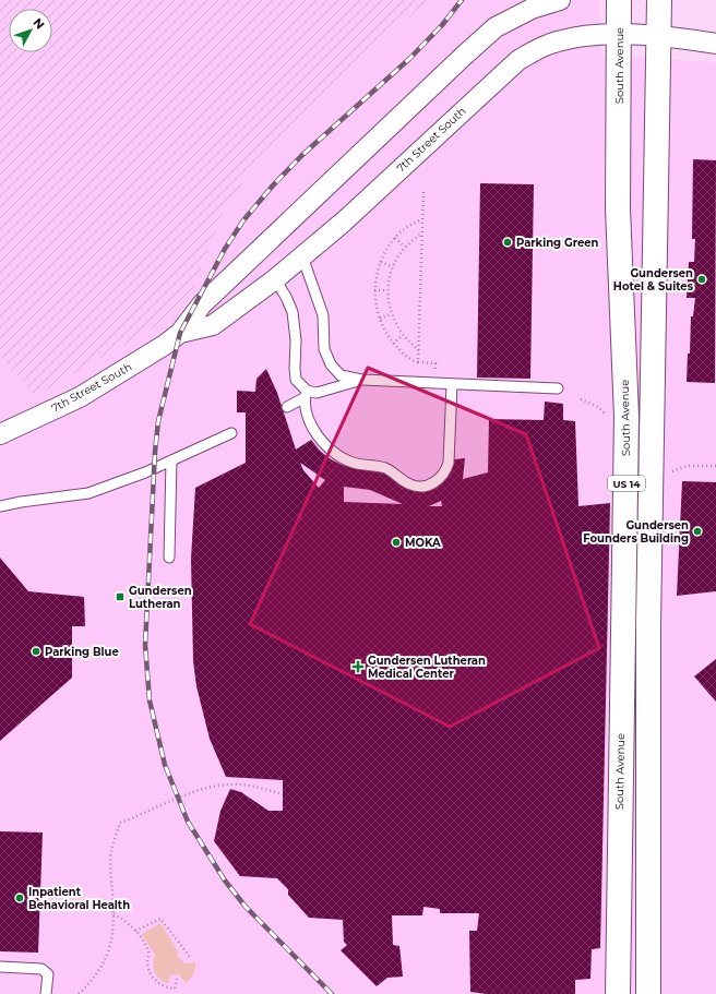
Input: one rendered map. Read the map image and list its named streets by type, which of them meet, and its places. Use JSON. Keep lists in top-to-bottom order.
{
  "streets": {
    "highway": ["South Avenue", "US 14"],
    "street": ["7th Street South"]
  },
  "crossings": [
    ["South Avenue", "7th Street South"],
    ["7th Street South", "US 14"]
  ],
  "places": {
    "other": [
      "Parking Green",
      "Gundersen Hotel & Suites",
      "Gundersen Founders Building",
      "MOKA",
      "Parking Blue",
      "Inpatient Behavioral Health"
    ],
    "transit": ["Gundersen Lutheran"],
    "health": ["Gundersen Lutheran Medical Center"]
  },
  "north": "top right"
}
